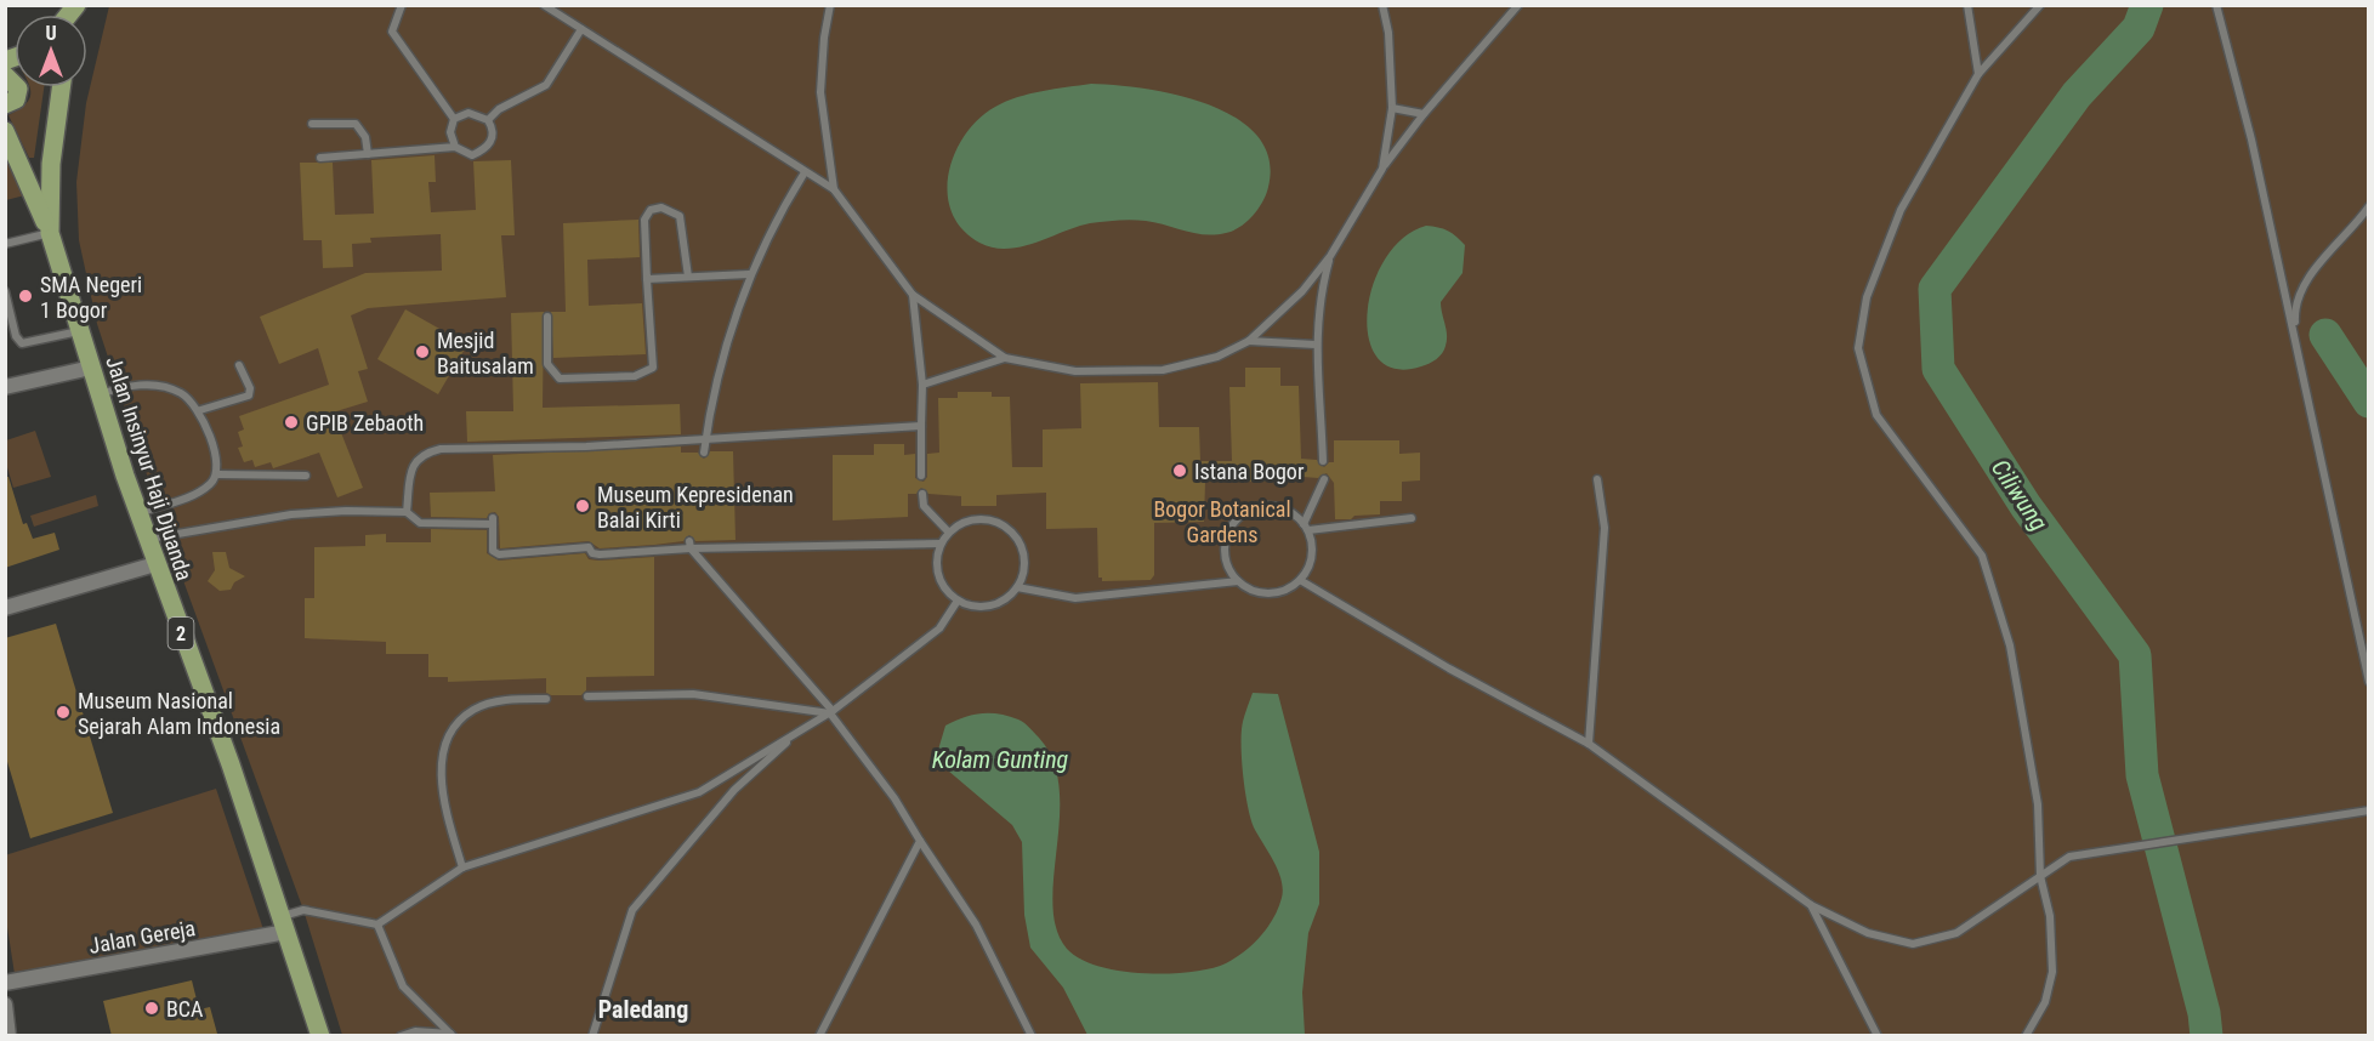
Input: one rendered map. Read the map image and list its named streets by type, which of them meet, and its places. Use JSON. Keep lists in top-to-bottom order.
{
  "streets": {
    "main road": ["Jalan Insinyur Haji Djuanda", "2"],
    "street": ["Jalan Gereja"]
  },
  "crossings": [
    ["Jalan Insinyur Haji Djuanda", "Jalan Gereja"]
  ],
  "districts": ["Paledang"],
  "water": ["Ciliwung", "Kolam Gunting"],
  "parks": ["Bogor Botanical Gardens"],
  "places": [
    "SMA Negeri 1 Bogor",
    "Mesjid Baitusalam",
    "GPIB Zebaoth",
    "Istana Bogor",
    "Museum Kepresidenan Balai Kirti",
    "Museum Nasional Sejarah Alam Indonesia",
    "BCA"
  ],
  "north": "top"
}
